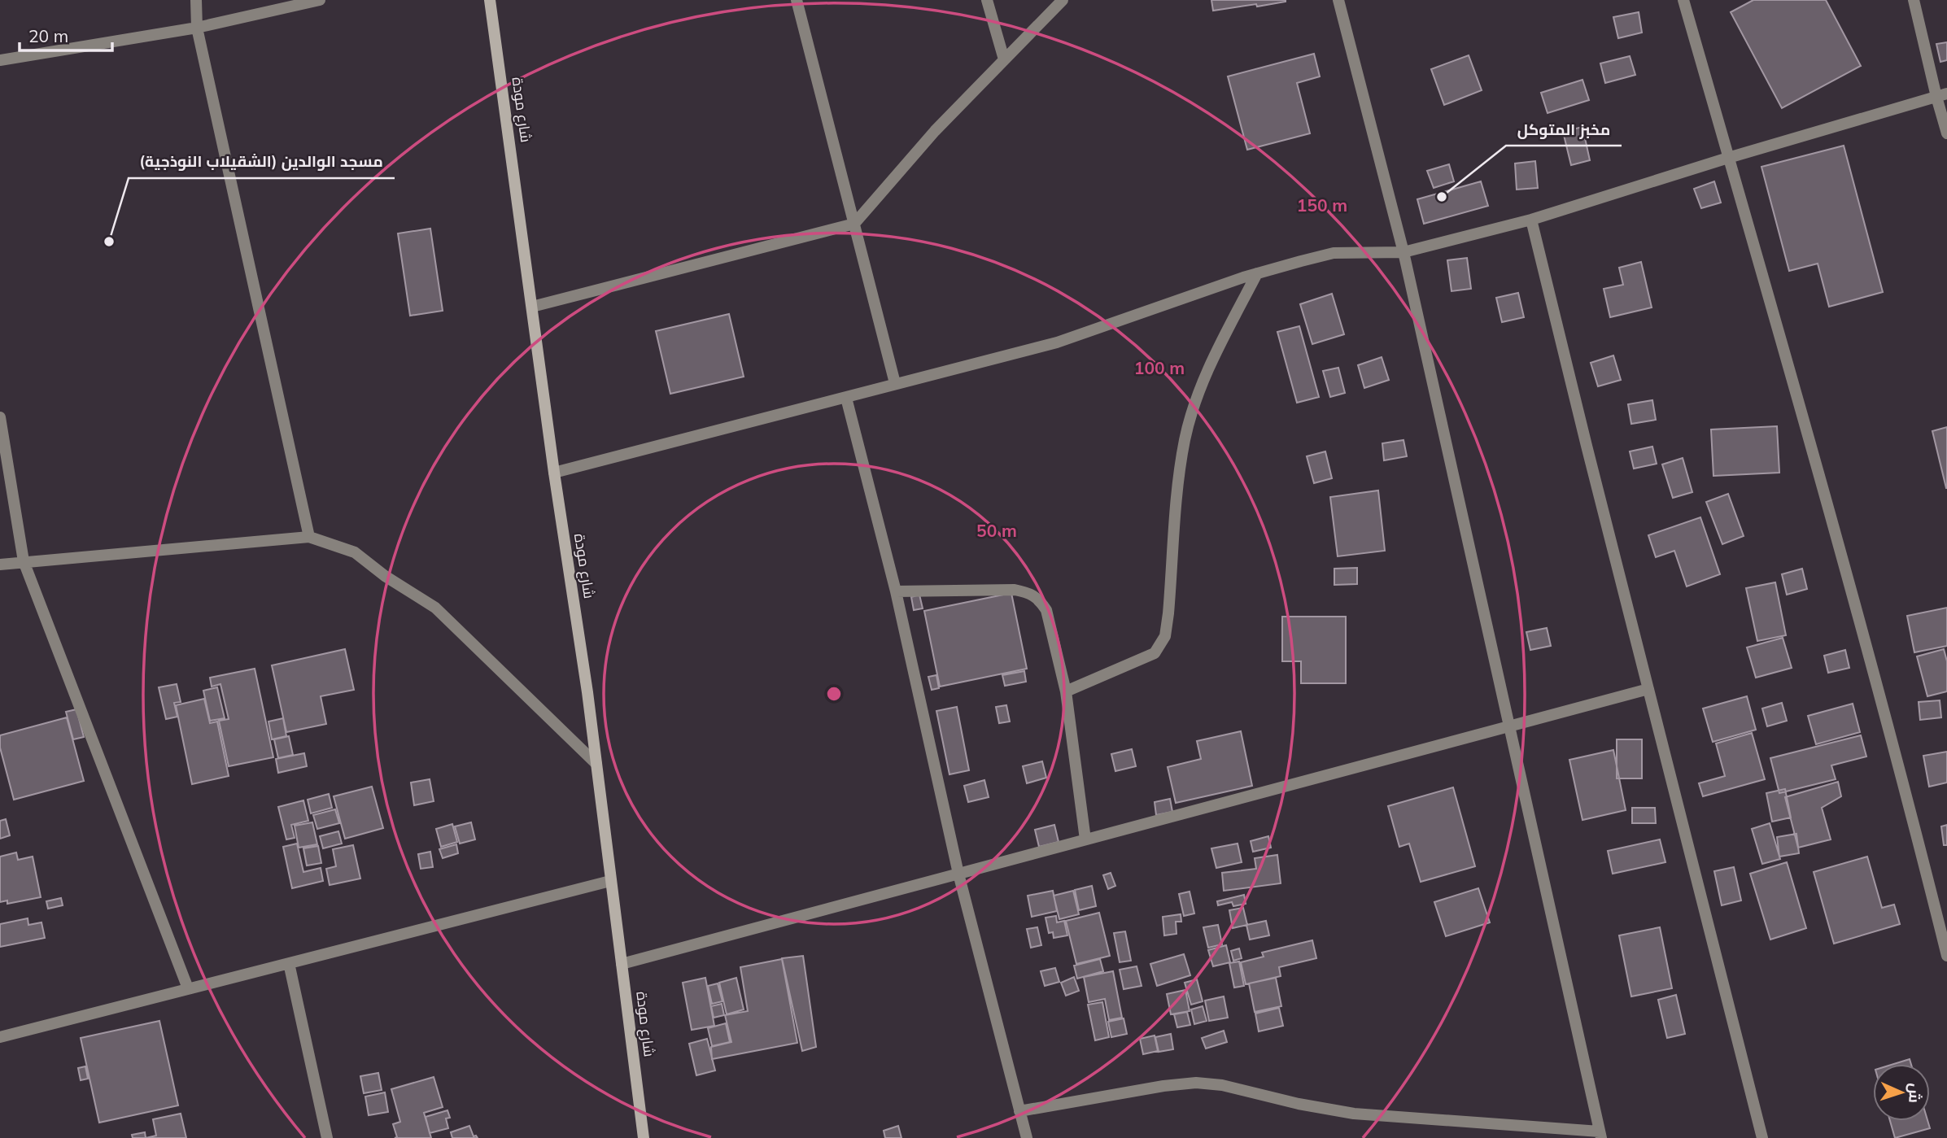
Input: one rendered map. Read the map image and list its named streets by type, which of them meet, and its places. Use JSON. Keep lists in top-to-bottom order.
{
  "streets": {
    "street": ["شارع مودة"]
  },
  "places": ["مخبز المتوكل", "مسجد الوالدين (الشقيلاب النوذجية)"],
  "scale_bar": "20 m",
  "north": "right",
  "rings": ["150 m", "100 m", "50 m"]
}
